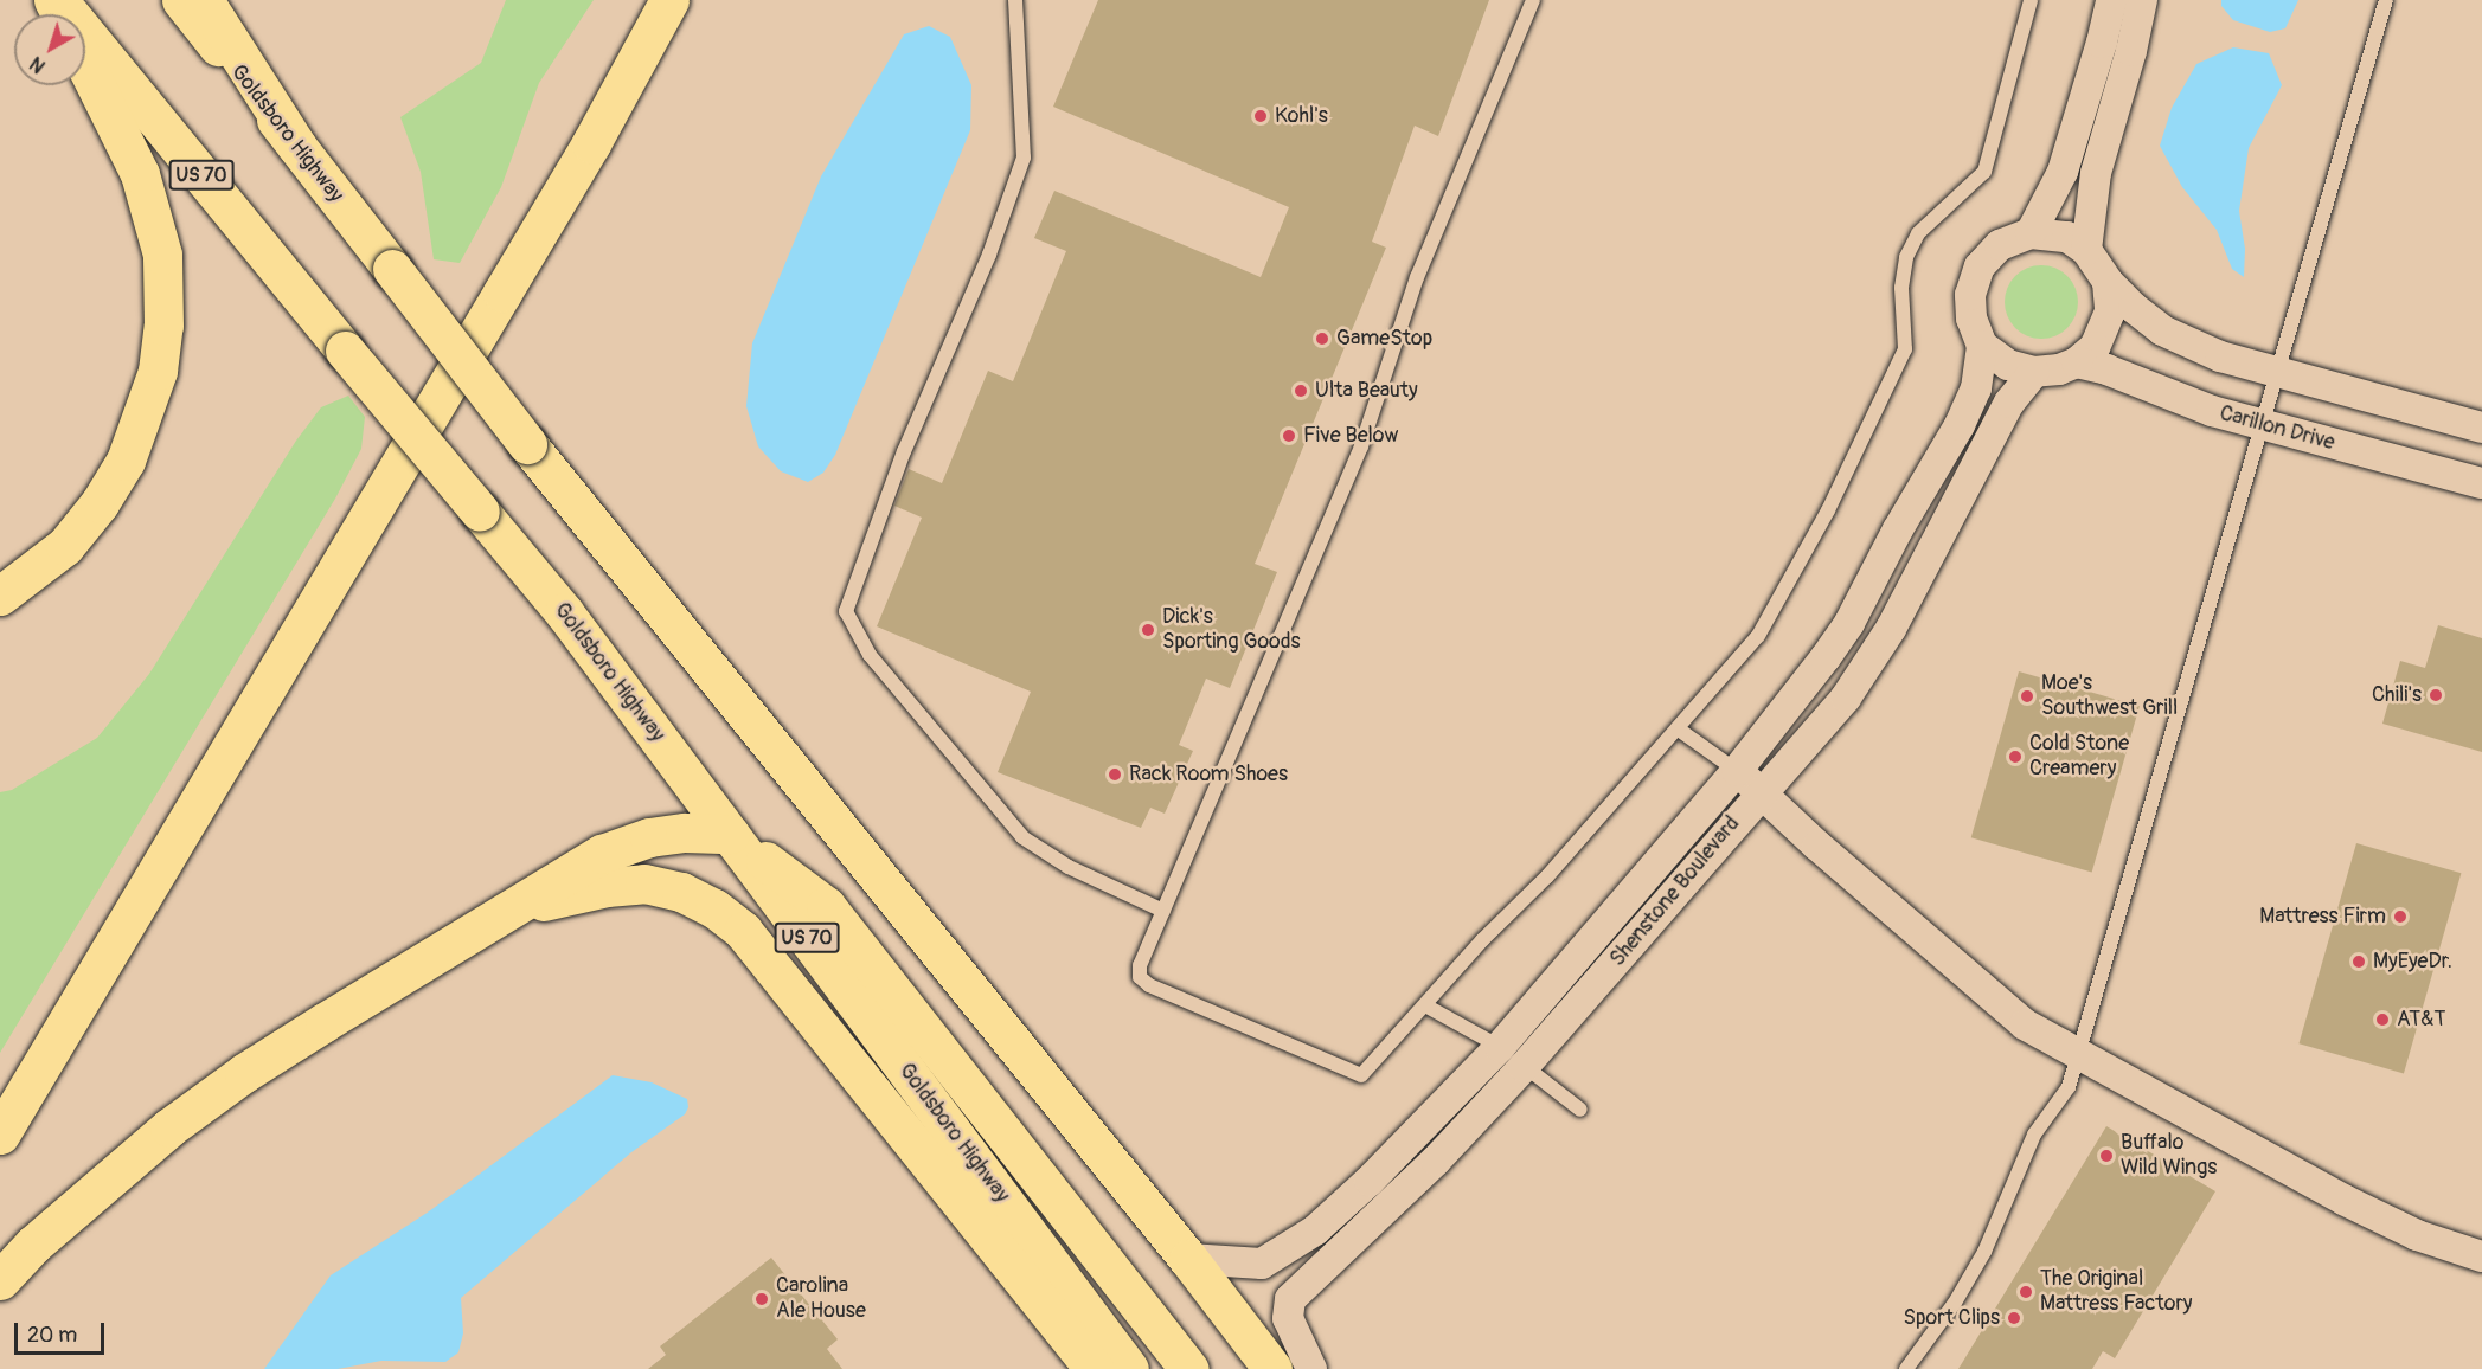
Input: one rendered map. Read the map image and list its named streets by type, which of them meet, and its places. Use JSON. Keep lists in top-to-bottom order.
{
  "streets": {
    "main road": ["Goldsboro Highway", "US 70"],
    "street": ["Carillon Drive", "Shenstone Boulevard"]
  },
  "crossings": [
    ["Goldsboro Highway", "Shenstone Boulevard"],
    ["Carillon Drive", "Shenstone Boulevard"]
  ],
  "places": [
    "Kohl's",
    "GameStop",
    "Ulta Beauty",
    "Five Below",
    "Dick's Sporting Goods",
    "Chili's",
    "Moe's Southwest Grill",
    "Cold Stone Creamery",
    "Rack Room Shoes",
    "Mattress Firm",
    "MyEyeDr.",
    "AT&T",
    "Buffalo Wild Wings",
    "The Original Mattress Factory",
    "Carolina Ale House",
    "Sport Clips"
  ],
  "scale_bar": "20 m",
  "north": "bottom left"
}
